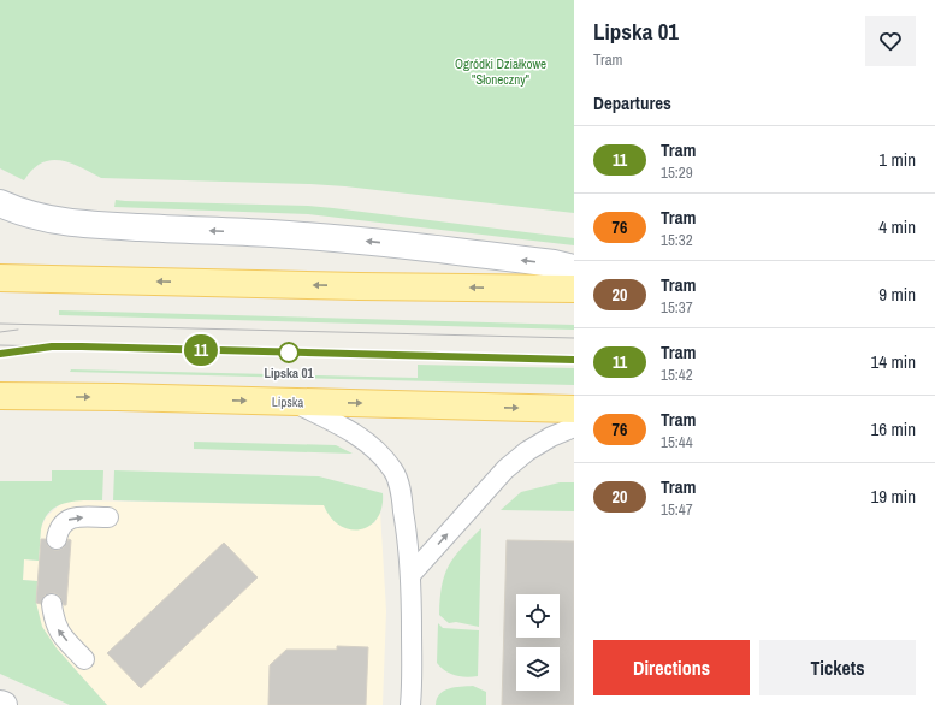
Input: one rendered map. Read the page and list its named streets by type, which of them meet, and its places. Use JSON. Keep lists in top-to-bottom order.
{
  "streets": {
    "main road": ["Lipska"]
  },
  "parks": ["Ogródki Działkowe \"Słoneczny\""],
  "places": ["Lipska 01"],
  "lines": ["tram line 11"],
  "page": {
    "on_map": "11",
    "heading": [
      ["Lipska 01", "Tram"],
      "Departures"
    ],
    "list": [
      {
        "mark": "11",
        "name": "Tram",
        "note": "15:29",
        "value": "1 min"
      },
      {
        "mark": "76",
        "name": "Tram",
        "note": "15:32",
        "value": "4 min"
      },
      {
        "mark": "20",
        "name": "Tram",
        "note": "15:37",
        "value": "9 min"
      },
      {
        "mark": "11",
        "name": "Tram",
        "note": "15:42",
        "value": "14 min"
      },
      {
        "mark": "76",
        "name": "Tram",
        "note": "15:44",
        "value": "16 min"
      },
      {
        "mark": "20",
        "name": "Tram",
        "note": "15:47",
        "value": "19 min"
      }
    ],
    "buttons": ["Directions", "Tickets"]
  }
}
